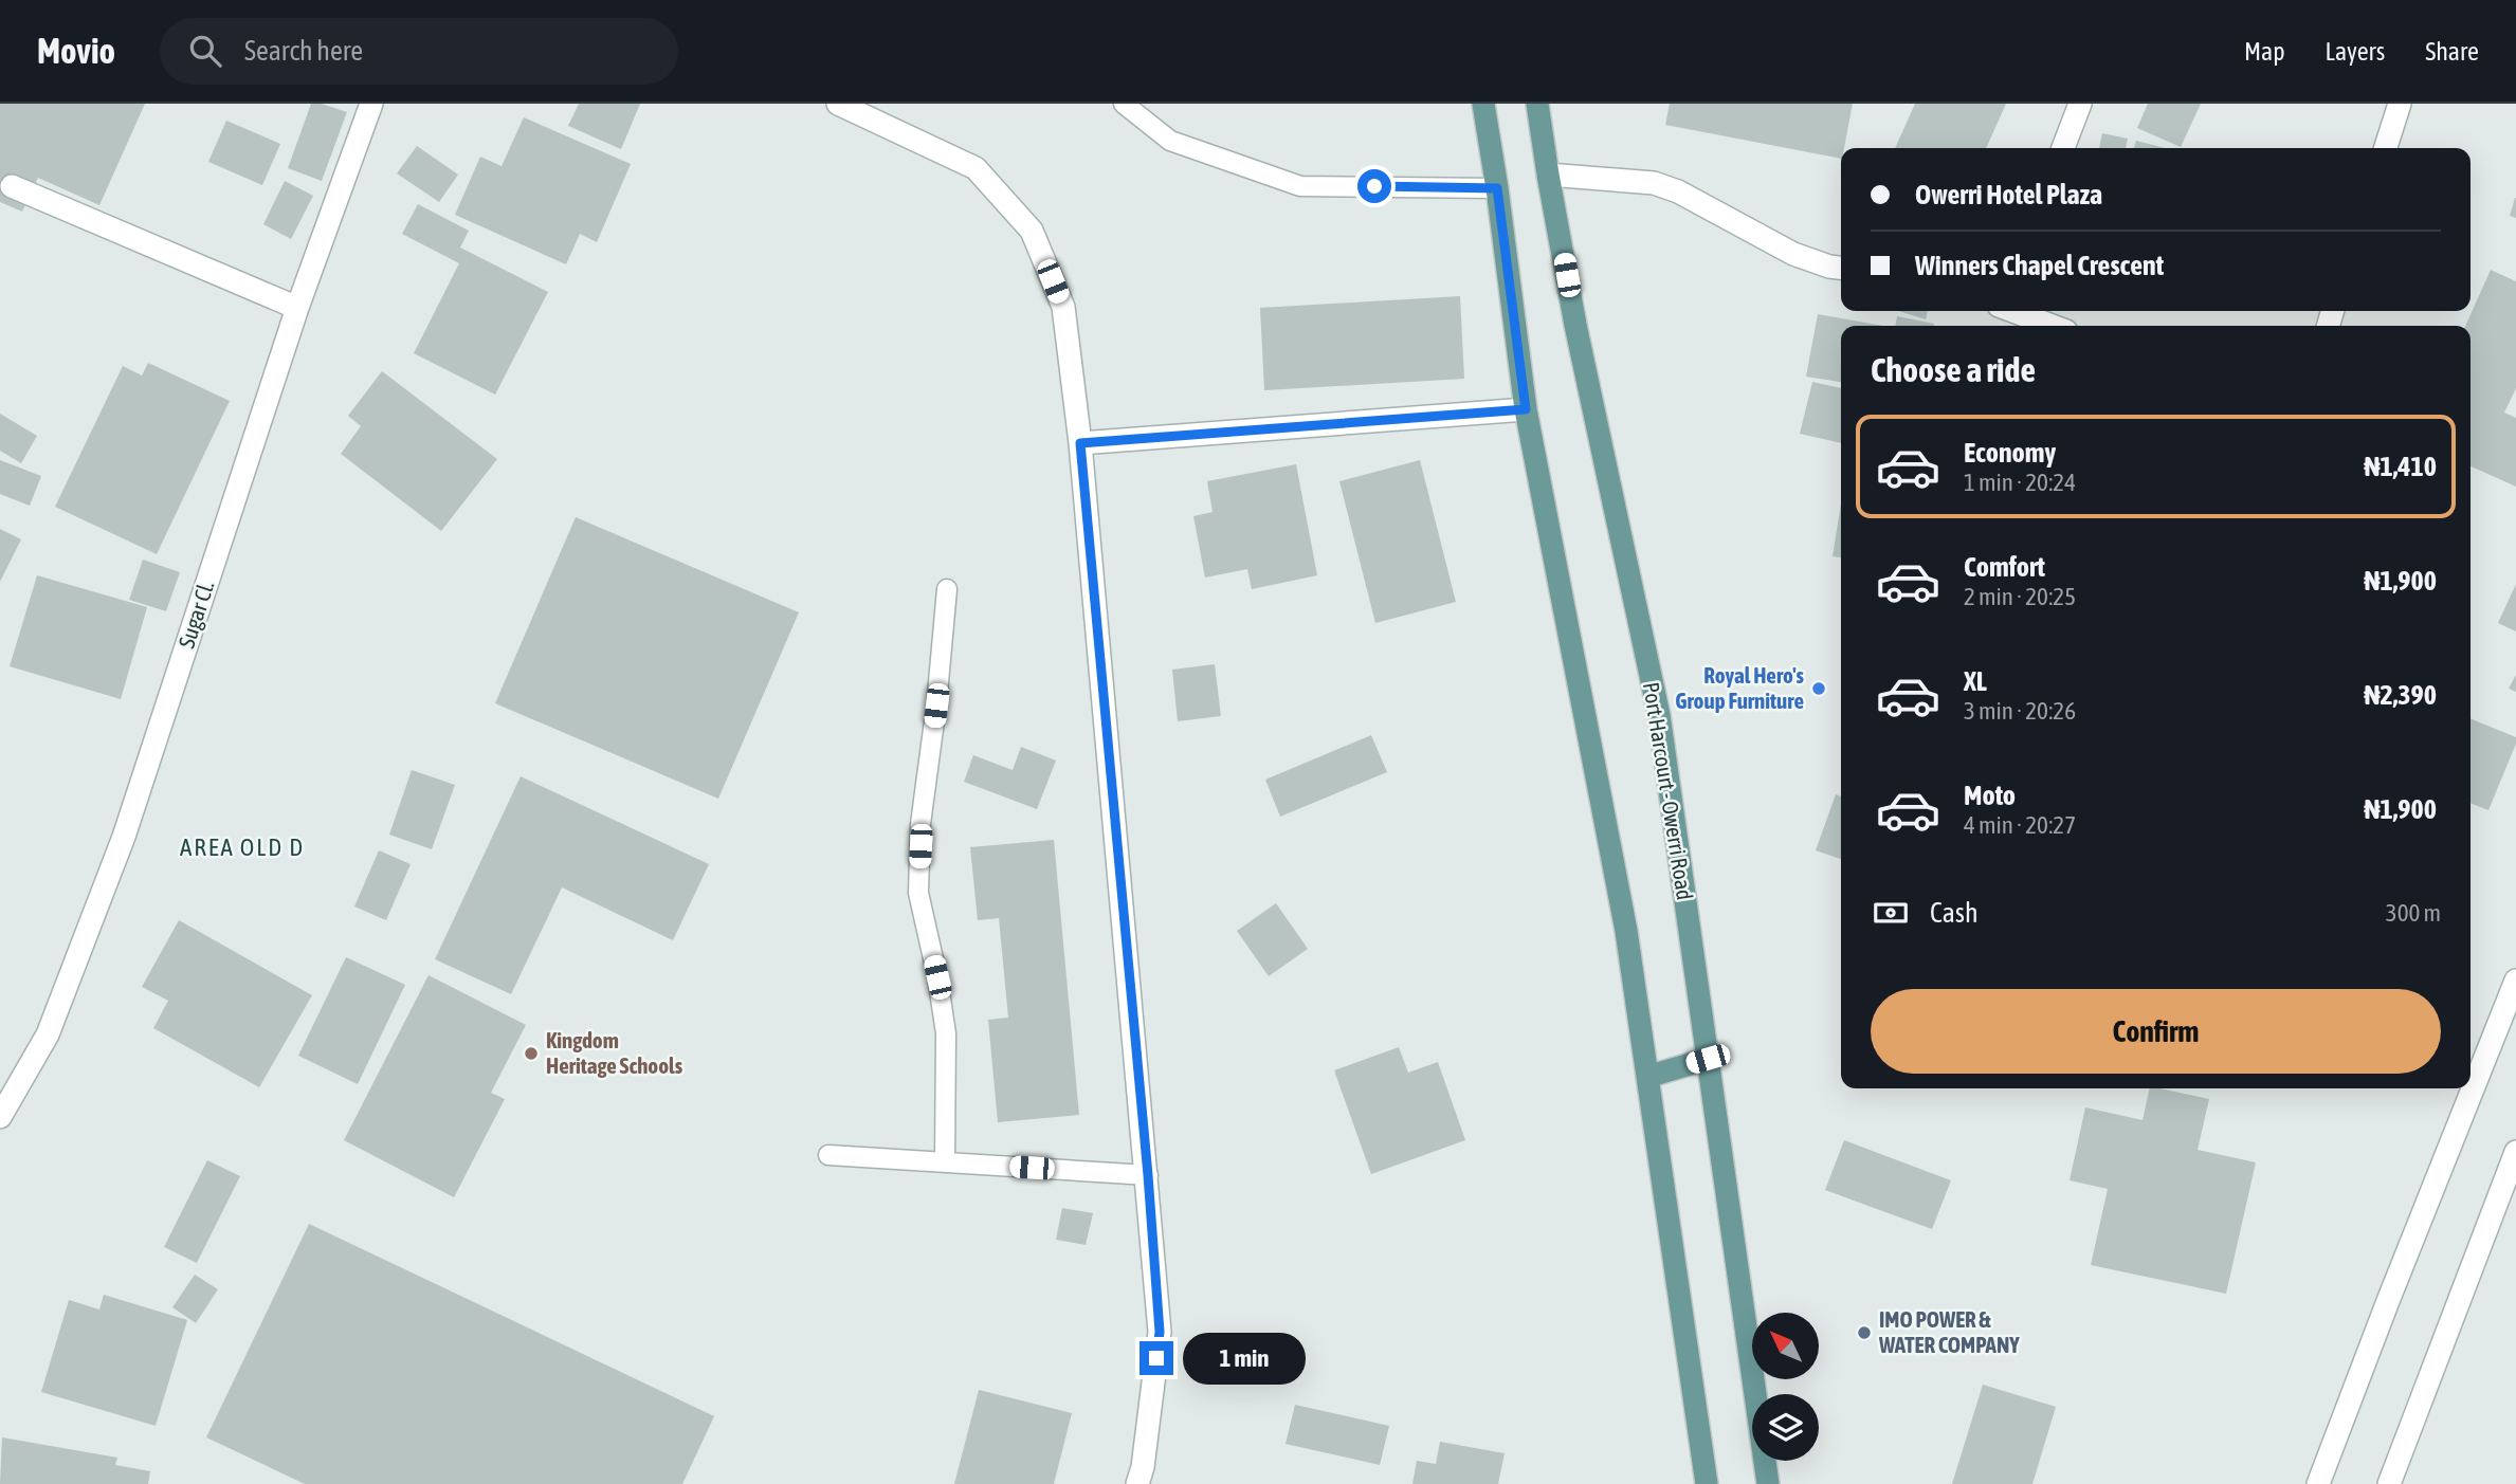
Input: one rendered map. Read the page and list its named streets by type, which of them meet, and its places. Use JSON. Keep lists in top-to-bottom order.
{
  "streets": {
    "main road": ["Port Harcourt - Owerri Road"],
    "street": ["Sugar Cl."]
  },
  "districts": ["AREA OLD D"],
  "places": ["Royal Hero's Group Furniture", "Kingdom Heritage Schools", "IMO POWER & WATER COMPANY"],
  "north": "top left",
  "page": {
    "header": "Movio",
    "search": "Search here",
    "nav": ["Map", "Layers", "Share"],
    "banner": ["Owerri Hotel Plaza", "Winners Chapel Crescent"],
    "heading": "Choose a ride",
    "list": [
      {
        "name": "Economy",
        "note": "1 min · 20:24",
        "value": "₦1,410"
      },
      {
        "name": "Comfort",
        "note": "2 min · 20:25",
        "value": "₦1,900"
      },
      {
        "name": "XL",
        "note": "3 min · 20:26",
        "value": "₦2,390"
      },
      {
        "name": "Moto",
        "note": "4 min · 20:27",
        "value": "₦1,900"
      }
    ],
    "pay": ["Cash", "300 m"],
    "buttons": "Confirm",
    "bubble": "1 min"
  }
}
